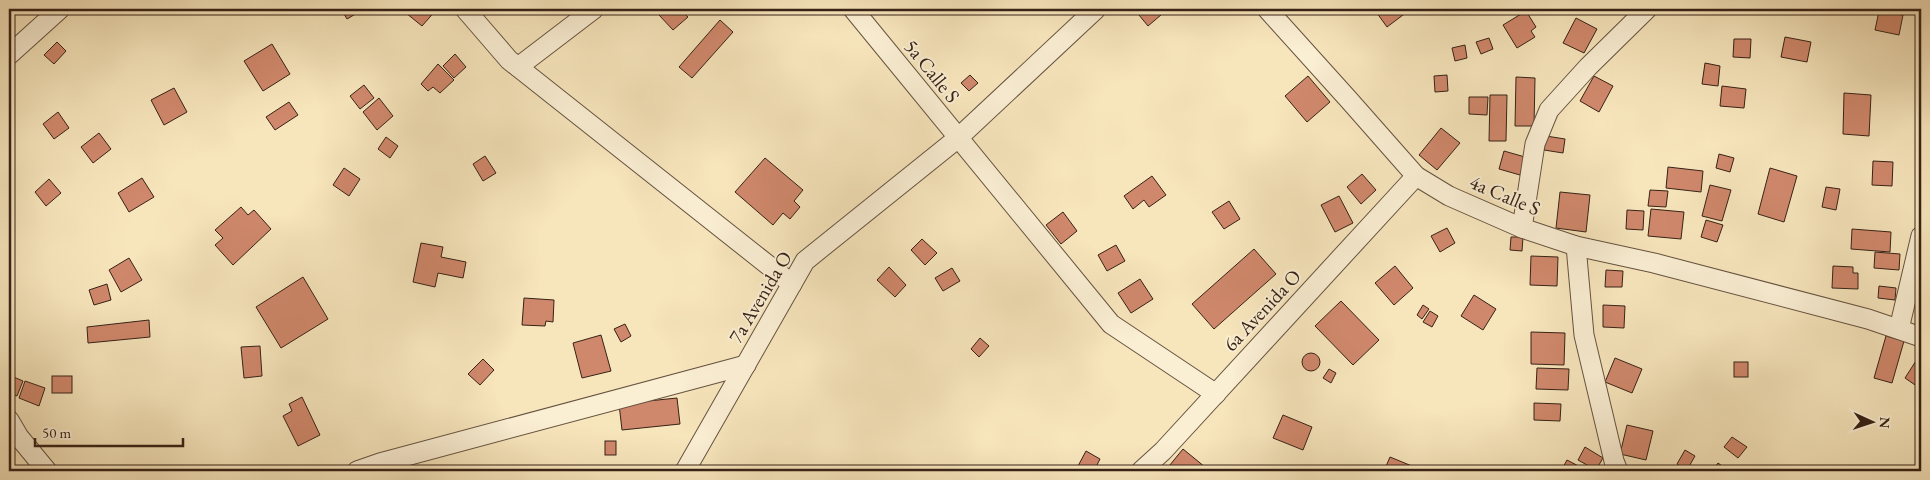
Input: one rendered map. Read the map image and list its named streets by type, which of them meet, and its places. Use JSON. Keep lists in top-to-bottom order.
{
  "streets": {
    "street": [
      "5a Calle S",
      "4a Calle S",
      "7a Avenida O",
      "6a Avenida O"
    ]
  },
  "crossings": [
    ["5a Calle S", "7a Avenida O"],
    ["5a Calle S", "6a Avenida O"],
    ["4a Calle S", "6a Avenida O"]
  ],
  "scale_bar": "50 m",
  "north": "right"
}
